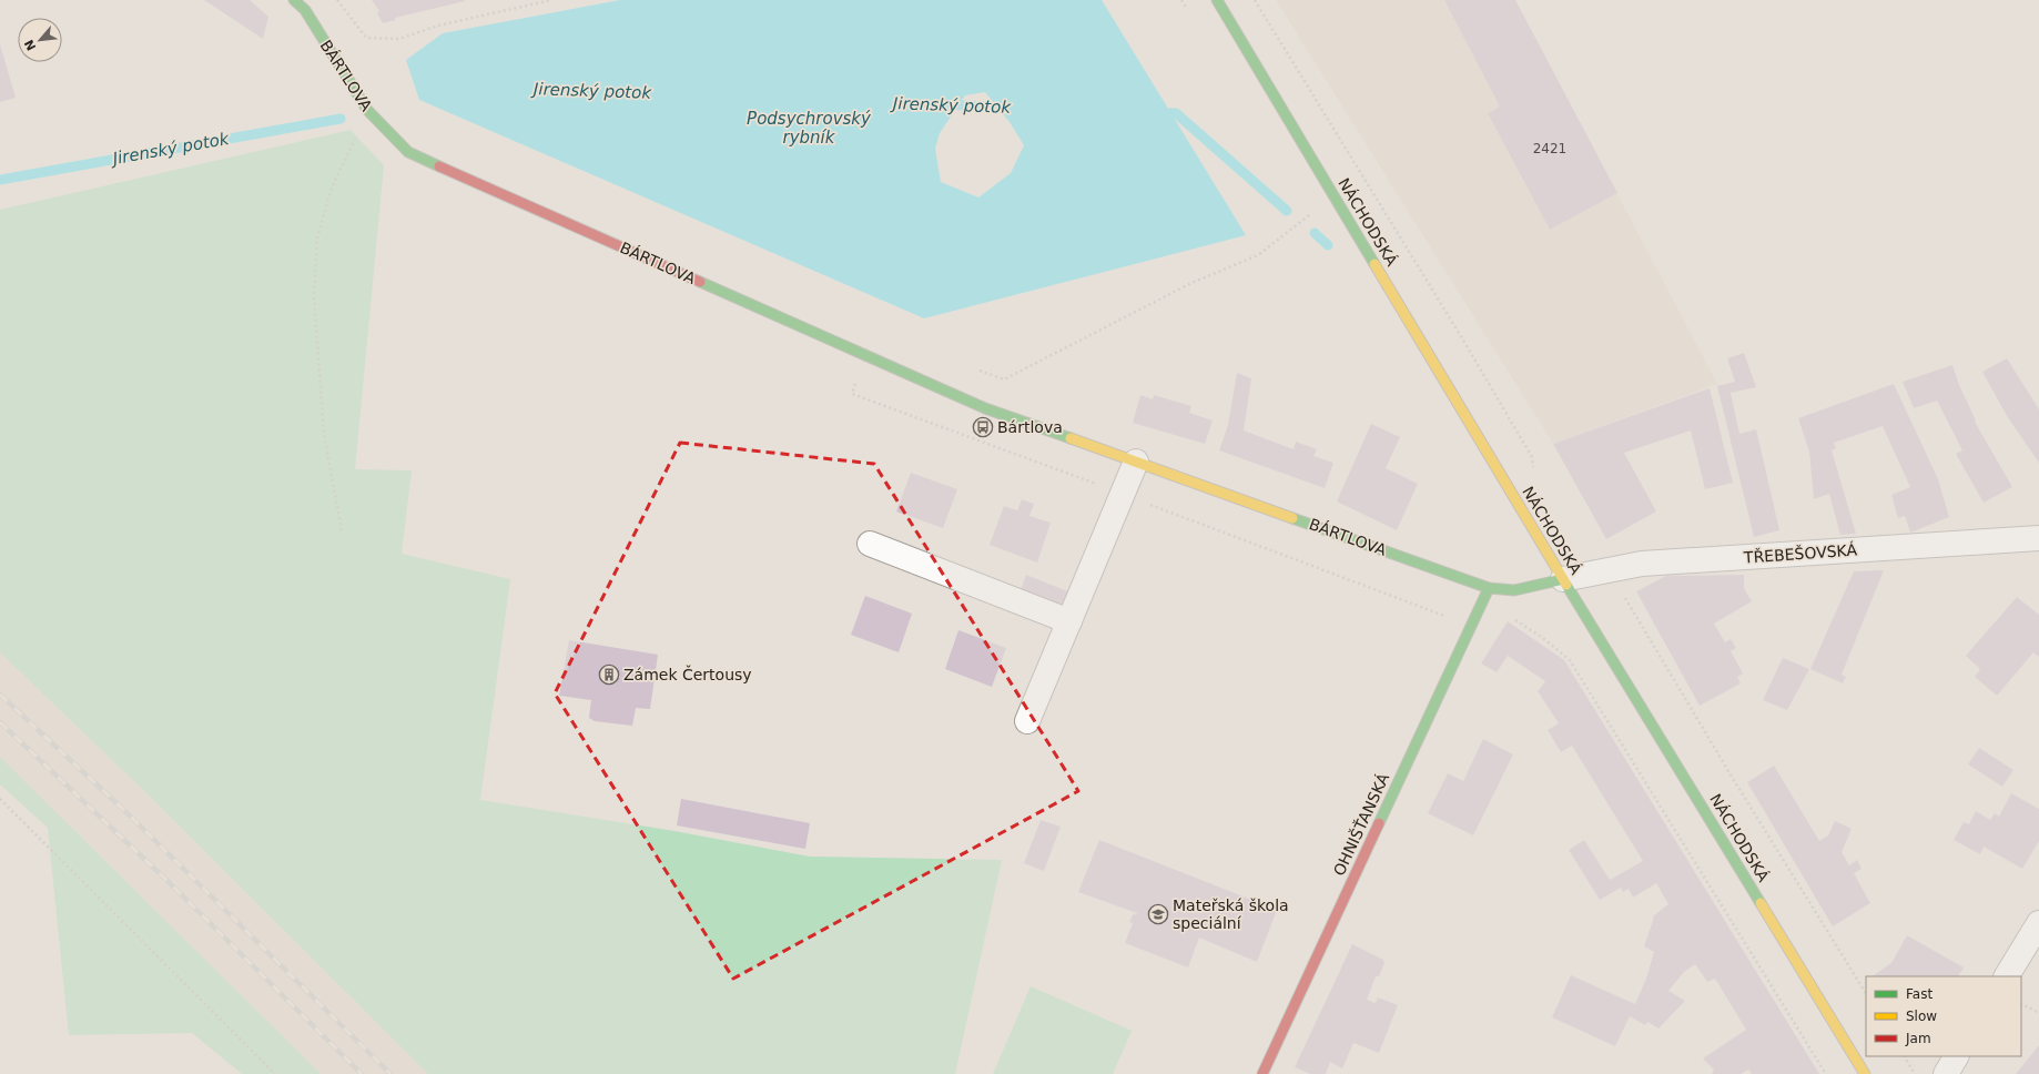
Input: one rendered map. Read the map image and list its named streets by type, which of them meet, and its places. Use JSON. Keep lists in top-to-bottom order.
{
  "streets": {
    "street": [
      "BÁRTLOVA",
      "NÁCHODSKÁ",
      "TŘEBEŠOVSKÁ",
      "OHNIŠŤANSKÁ"
    ]
  },
  "crossings": [
    ["BÁRTLOVA", "NÁCHODSKÁ"],
    ["BÁRTLOVA", "TŘEBEŠOVSKÁ"],
    ["BÁRTLOVA", "OHNIŠŤANSKÁ"],
    ["NÁCHODSKÁ", "TŘEBEŠOVSKÁ"]
  ],
  "water": ["Jirenský potok", "Podsychrovský rybník"],
  "places": {
    "bus stop": ["Bártlova"],
    "building": ["Zámek Čertousy"],
    "school or university": ["Mateřská škola speciální"]
  },
  "house_numbers": ["2421"],
  "legend": ["Fast", "Slow", "Jam"],
  "north": "bottom left"
}
